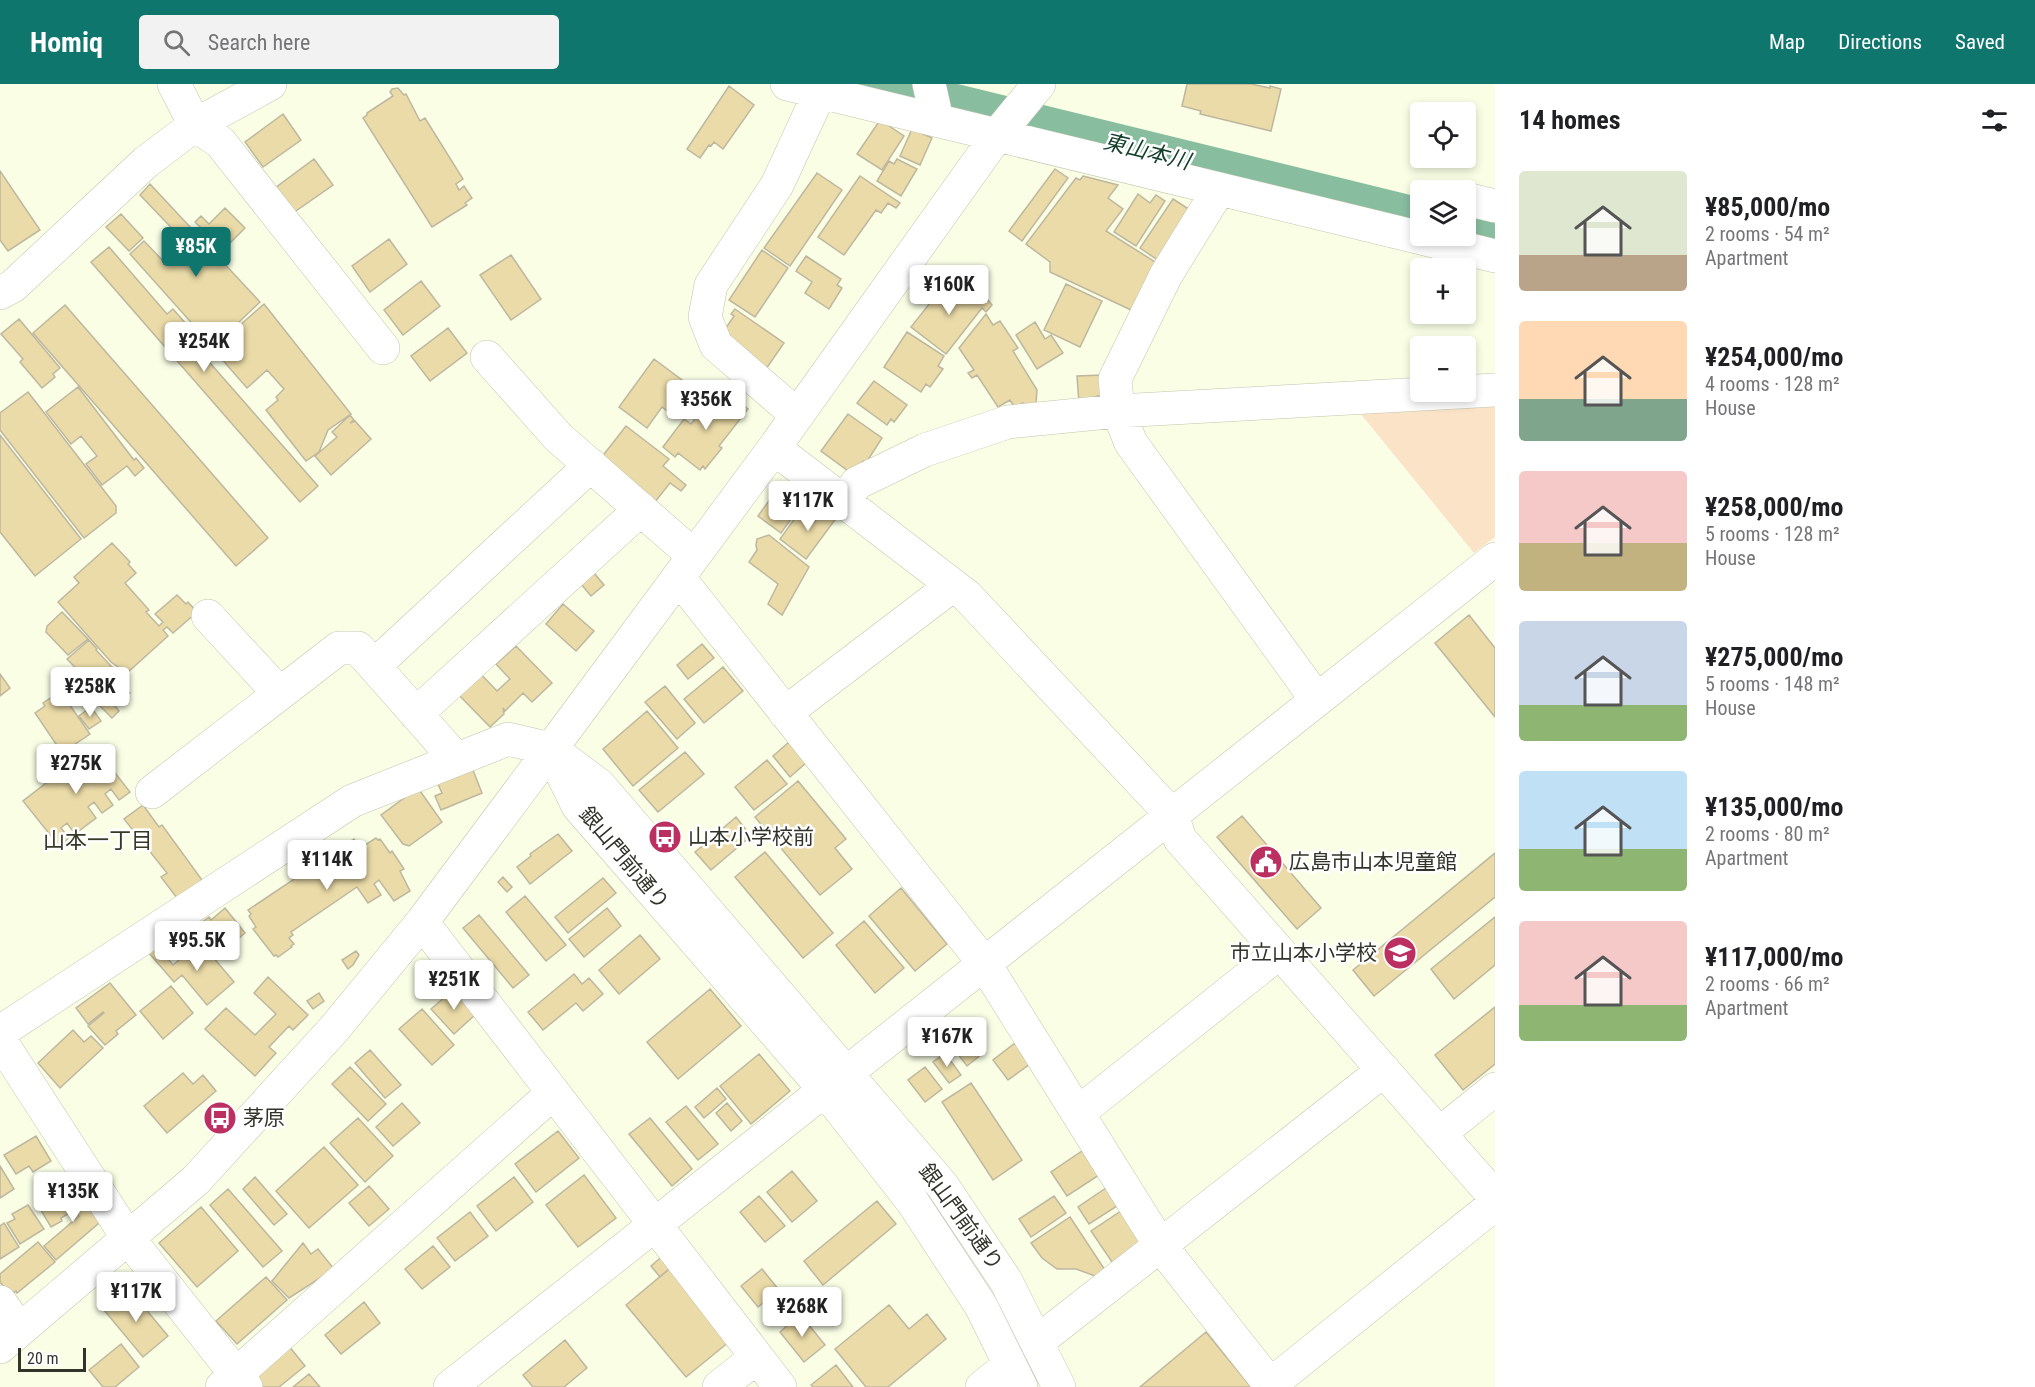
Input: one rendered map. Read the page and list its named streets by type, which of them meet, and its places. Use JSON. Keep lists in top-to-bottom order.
{
  "streets": {
    "street": ["銀山門前通り"]
  },
  "districts": ["山本一丁目"],
  "water": ["東山本川"],
  "places": {
    "bus stop": ["山本小学校前", "茅原"],
    "public building": ["広島市山本児童館"],
    "school or university": ["市立山本小学校"]
  },
  "scale_bar": "20 m",
  "page": {
    "header": "Homiq",
    "search": "Search here",
    "nav": ["Map", "Directions", "Saved"],
    "heading": "14 homes",
    "map_buttons": ["+", "−"],
    "list": [
      {
        "name": "¥85,000/mo",
        "note": "2 rooms · 54 m² · Apartment"
      },
      {
        "name": "¥254,000/mo",
        "note": "4 rooms · 128 m² · House"
      },
      {
        "name": "¥258,000/mo",
        "note": "5 rooms · 128 m² · House"
      },
      {
        "name": "¥275,000/mo",
        "note": "5 rooms · 148 m² · House"
      },
      {
        "name": "¥135,000/mo",
        "note": "2 rooms · 80 m² · Apartment"
      },
      {
        "name": "¥117,000/mo",
        "note": "2 rooms · 66 m² · Apartment"
      }
    ],
    "price": [
      "¥85K",
      "¥160K",
      "¥254K",
      "¥356K",
      "¥117K",
      "¥258K",
      "¥275K",
      "¥114K",
      "¥95.5K",
      "¥251K",
      "¥167K",
      "¥135K",
      "¥117K",
      "¥268K"
    ],
    "scale": "20 m"
  }
}
